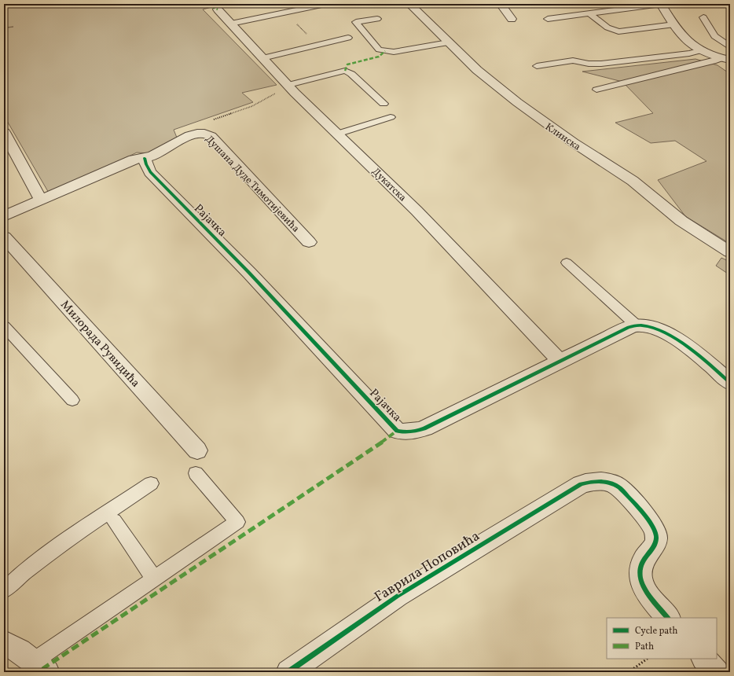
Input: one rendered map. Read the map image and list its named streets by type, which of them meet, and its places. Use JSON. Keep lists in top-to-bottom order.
{
  "streets": {
    "street": [
      "Клинска",
      "Душана Дуде Тимотијевића",
      "Дукатска",
      "Рајачка",
      "Милорада Рувидића",
      "Гаврила Поповића"
    ]
  },
  "crossings": [
    ["Душана Дуде Тимотијевића", "Рајачка"],
    ["Дукатска", "Рајачка"]
  ],
  "legend": ["Cycle path", "Path"]
}
